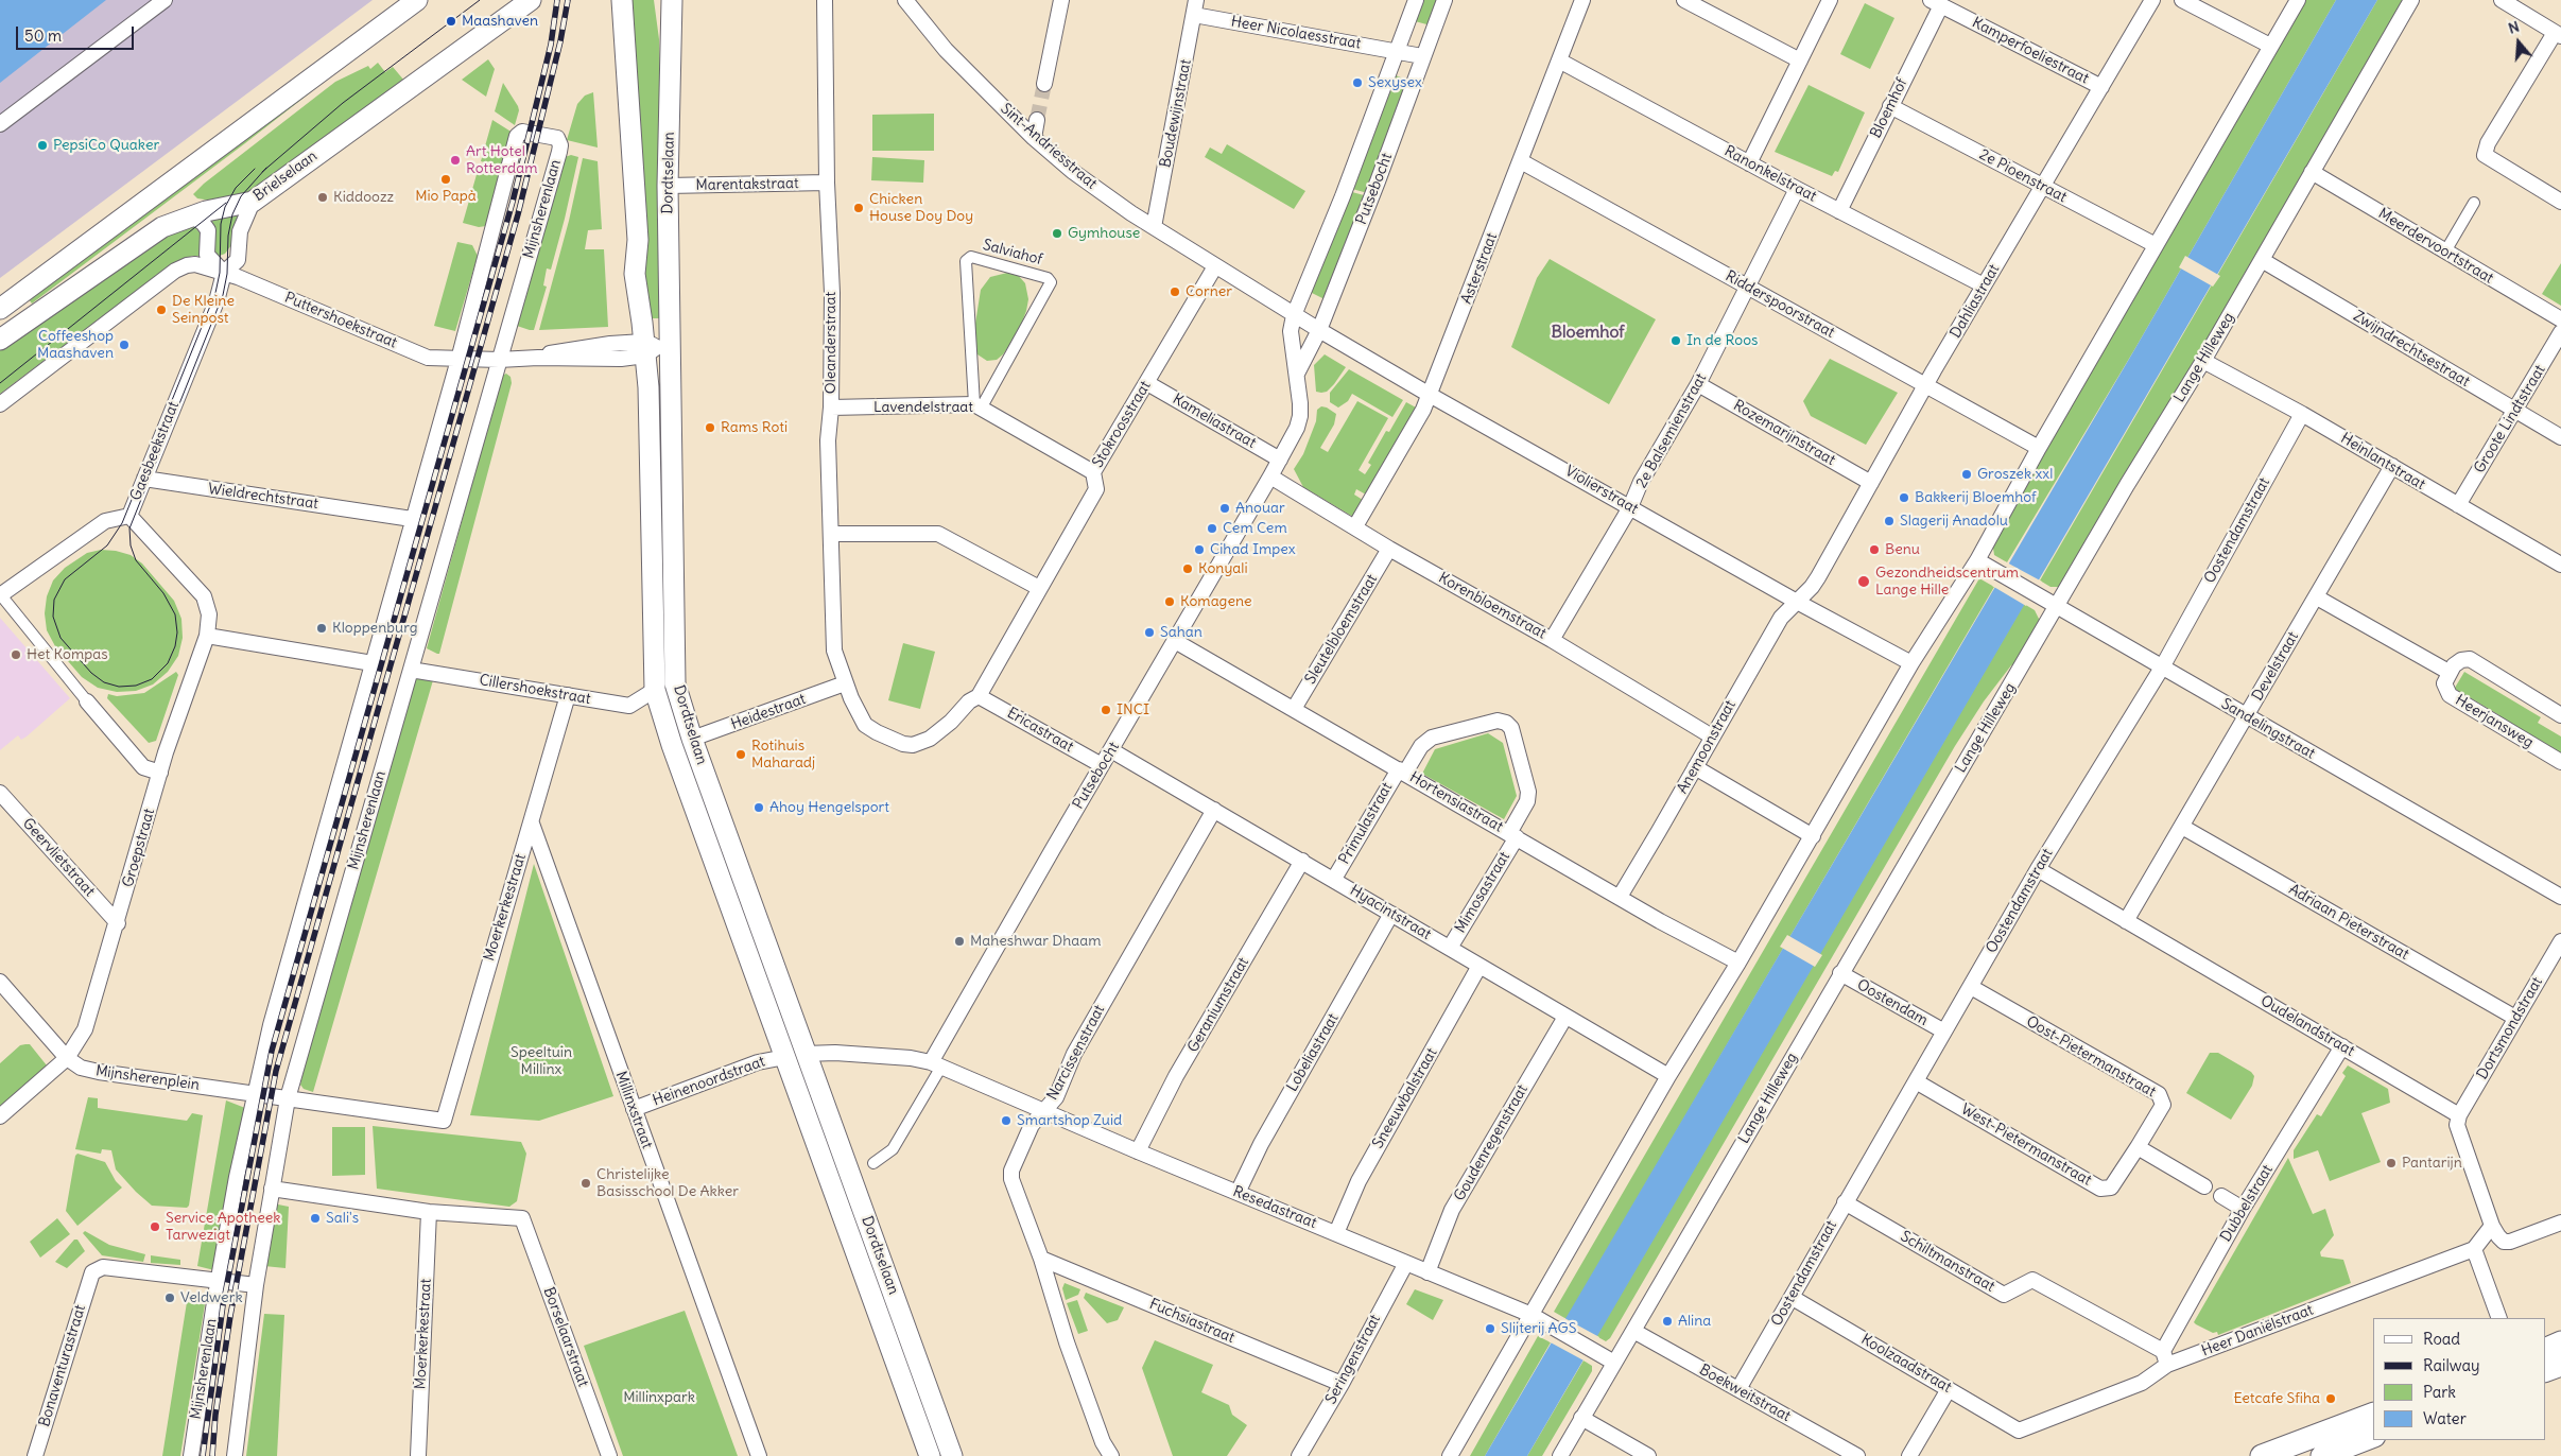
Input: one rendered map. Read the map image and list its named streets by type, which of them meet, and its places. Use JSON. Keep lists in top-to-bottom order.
{
  "streets": {
    "main road": ["Dordtselaan", "Brielselaan"],
    "street": [
      "Heer Nicolaesstraat",
      "Kamperfoeliestraat",
      "Bloemhof",
      "Boudewijnstraat",
      "Sint-Andriesstraat",
      "Ranonkelstraat",
      "2e Pioenstraat",
      "Marentakstraat",
      "Putsebocht",
      "Mijnsherenlaan",
      "Meerdervoortstraat",
      "Salviahof",
      "Asterstraat",
      "Dahliastraat",
      "Ridderspoorstraat",
      "Puttershoekstraat",
      "Oleanderstraat",
      "Zwijndrechtsestraat",
      "Lange Hilleweg",
      "Lavendelstraat",
      "Groote Lindtstraat",
      "Kameliastraat",
      "Stokroosstraat",
      "2e Balsemienstraat",
      "Rozemarijnstraat",
      "Gaesbeekstraat",
      "Heinlantstraat",
      "Violierstraat",
      "Wieldrechtstraat",
      "Oostendamstraat",
      "Korenbloemstraat",
      "Sleutelbloemstraat",
      "Develstraat",
      "Cillershoekstraat",
      "Heidestraat",
      "Heerjansweg",
      "Sandelingstraat",
      "Ericastraat",
      "Anemoonstraat",
      "Hortensiastraat",
      "Primulastraat",
      "Groepstraat",
      "Geervlietstraat",
      "Mimosastraat",
      "Moerkerkestraat",
      "Hyacintstraat",
      "Adriaan Pieterstraat",
      "Oostendam",
      "Geraniumstraat",
      "Oudelandstraat",
      "Dortsmondstraat",
      "Narcissenstraat",
      "Lobeliastraat",
      "Oost-Pietermanstraat",
      "Mijnsherenplein",
      "Heinenoordstraat",
      "Sneeuwbalstraat",
      "Millinxstraat",
      "Goudenregenstraat",
      "West-Pietermanstraat",
      "Dubbelstraat",
      "Resedastraat",
      "Schiltmanstraat",
      "Fuchsiastraat",
      "Heer Daniëlstraat",
      "Borselaarstraat",
      "Seringenstraat",
      "Koolzaadstraat",
      "Bonaventurastraat",
      "Boekweitstraat"
    ]
  },
  "crossings": [
    ["Heer Nicolaesstraat", "Boudewijnstraat"],
    ["Heer Nicolaesstraat", "Putsebocht"],
    ["Kamperfoeliestraat", "Bloemhof"],
    ["Kamperfoeliestraat", "Dahliastraat"],
    ["Bloemhof", "Ranonkelstraat"],
    ["Bloemhof", "2e Pioenstraat"],
    ["Boudewijnstraat", "Sint-Andriesstraat"],
    ["Sint-Andriesstraat", "Putsebocht"],
    ["Sint-Andriesstraat", "Stokroosstraat"],
    ["Sint-Andriesstraat", "Violierstraat"],
    ["Dordtselaan", "Marentakstraat"],
    ["Dordtselaan", "Cillershoekstraat"],
    ["Dordtselaan", "Heidestraat"],
    ["Dordtselaan", "Heinenoordstraat"],
    ["Ranonkelstraat", "Asterstraat"],
    ["Ranonkelstraat", "Dahliastraat"],
    ["Ranonkelstraat", "2e Balsemienstraat"],
    ["Brielselaan", "Gaesbeekstraat"],
    ["2e Pioenstraat", "Dahliastraat"],
    ["Marentakstraat", "Oleanderstraat"],
    ["Putsebocht", "Kameliastraat"],
    ["Putsebocht", "Violierstraat"],
    ["Putsebocht", "Korenbloemstraat"],
    ["Putsebocht", "Ericastraat"],
    ["Putsebocht", "Hortensiastraat"],
    ["Putsebocht", "Hyacintstraat"],
    ["Putsebocht", "Resedastraat"],
    ["Mijnsherenlaan", "Puttershoekstraat"],
    ["Mijnsherenlaan", "Wieldrechtstraat"],
    ["Mijnsherenlaan", "Cillershoekstraat"],
    ["Mijnsherenlaan", "Moerkerkestraat"],
    ["Mijnsherenlaan", "Mijnsherenplein"],
    ["Mijnsherenlaan", "Bonaventurastraat"],
    ["Meerdervoortstraat", "Lange Hilleweg"],
    ["Salviahof", "Lavendelstraat"],
    ["Asterstraat", "Ridderspoorstraat"],
    ["Asterstraat", "Violierstraat"],
    ["Asterstraat", "Korenbloemstraat"],
    ["Dahliastraat", "Ridderspoorstraat"],
    ["Dahliastraat", "Rozemarijnstraat"],
    ["Dahliastraat", "Violierstraat"],
    ["Dahliastraat", "Anemoonstraat"],
    ["Ridderspoorstraat", "2e Balsemienstraat"],
    ["Puttershoekstraat", "Gaesbeekstraat"],
    ["Oleanderstraat", "Lavendelstraat"],
    ["Oleanderstraat", "Stokroosstraat"],
    ["Oleanderstraat", "Heidestraat"],
    ["Oleanderstraat", "Ericastraat"],
    ["Zwijndrechtsestraat", "Lange Hilleweg"],
    ["Zwijndrechtsestraat", "Groote Lindtstraat"],
    ["Lange Hilleweg", "Heinlantstraat"],
    ["Lange Hilleweg", "Sandelingstraat"],
    ["Lange Hilleweg", "Oostendam"],
    ["Lange Hilleweg", "Resedastraat"],
    ["Lange Hilleweg", "Boekweitstraat"],
    ["Lavendelstraat", "Stokroosstraat"],
    ["Groote Lindtstraat", "Heinlantstraat"],
    ["Kameliastraat", "Stokroosstraat"],
    ["Stokroosstraat", "Ericastraat"],
    ["2e Balsemienstraat", "Rozemarijnstraat"],
    ["2e Balsemienstraat", "Violierstraat"],
    ["2e Balsemienstraat", "Korenbloemstraat"],
    ["Gaesbeekstraat", "Wieldrechtstraat"],
    ["Gaesbeekstraat", "Groepstraat"],
    ["Heinlantstraat", "Oostendamstraat"],
    ["Heinlantstraat", "Develstraat"],
    ["Violierstraat", "Anemoonstraat"],
    ["Oostendamstraat", "Sandelingstraat"],
    ["Oostendamstraat", "Oostendam"],
    ["Oostendamstraat", "Oudelandstraat"],
    ["Oostendamstraat", "Oost-Pietermanstraat"],
    ["Oostendamstraat", "West-Pietermanstraat"],
    ["Oostendamstraat", "Schiltmanstraat"],
    ["Oostendamstraat", "Koolzaadstraat"],
    ["Oostendamstraat", "Boekweitstraat"],
    ["Korenbloemstraat", "Sleutelbloemstraat"],
    ["Korenbloemstraat", "Anemoonstraat"],
    ["Sleutelbloemstraat", "Hortensiastraat"],
    ["Develstraat", "Sandelingstraat"],
    ["Develstraat", "Adriaan Pieterstraat"],
    ["Develstraat", "Oudelandstraat"],
    ["Cillershoekstraat", "Moerkerkestraat"],
    ["Anemoonstraat", "Hortensiastraat"],
    ["Hortensiastraat", "Primulastraat"],
    ["Hortensiastraat", "Mimosastraat"],
    ["Primulastraat", "Hyacintstraat"],
    ["Groepstraat", "Geervlietstraat"],
    ["Groepstraat", "Mijnsherenplein"],
    ["Mimosastraat", "Hyacintstraat"],
    ["Moerkerkestraat", "Millinxstraat"],
    ["Moerkerkestraat", "Borselaarstraat"],
    ["Hyacintstraat", "Geraniumstraat"],
    ["Hyacintstraat", "Narcissenstraat"],
    ["Hyacintstraat", "Lobeliastraat"],
    ["Hyacintstraat", "Sneeuwbalstraat"],
    ["Hyacintstraat", "Goudenregenstraat"],
    ["Adriaan Pieterstraat", "Dortsmondstraat"],
    ["Geraniumstraat", "Resedastraat"],
    ["Oudelandstraat", "Dortsmondstraat"],
    ["Oudelandstraat", "Dubbelstraat"],
    ["Narcissenstraat", "Resedastraat"],
    ["Narcissenstraat", "Fuchsiastraat"],
    ["Lobeliastraat", "Resedastraat"],
    ["Oost-Pietermanstraat", "West-Pietermanstraat"],
    ["Heinenoordstraat", "Millinxstraat"],
    ["Sneeuwbalstraat", "Resedastraat"],
    ["Goudenregenstraat", "Resedastraat"],
    ["Dubbelstraat", "Schiltmanstraat"],
    ["Dubbelstraat", "Heer Daniëlstraat"],
    ["Resedastraat", "Seringenstraat"],
    ["Schiltmanstraat", "Heer Daniëlstraat"],
    ["Fuchsiastraat", "Seringenstraat"],
    ["Heer Daniëlstraat", "Koolzaadstraat"]
  ],
  "districts": ["Bloemhof"],
  "parks": ["Speeltuin Millinx", "Millinxpark"],
  "places": [
    "Maashaven",
    "Sexysex",
    "PepsiCo Quaker",
    "Art Hotel Rotterdam",
    "Mio Papà",
    "Kiddoozz",
    "Chicken House Doy Doy",
    "Gymhouse",
    "Corner",
    "De Kleine Seinpost",
    "In de Roos",
    "Coffeeshop Maashaven",
    "Rams Roti",
    "Groszek xxl",
    "Bakkerij Bloemhof",
    "Anouar",
    "Slagerij Anadolu",
    "Cem Cem",
    "Cihad Impex",
    "Benu",
    "Konyali",
    "Gezondheidscentrum Lange Hille",
    "Komagene",
    "Kloppenburg",
    "Sahan",
    "Het Kompas",
    "INCI",
    "Rotihuis Maharadj",
    "Ahoy Hengelsport",
    "Maheshwar Dhaam",
    "Smartshop Zuid",
    "Pantarijn",
    "Christelijke Basisschool De Akker",
    "Sali's",
    "Service Apotheek Tarwezigt",
    "Veldwerk",
    "Alina",
    "Slijterij AGS",
    "Eetcafe Sfiha"
  ],
  "legend": [
    "Road",
    "Railway",
    "Park",
    "Water"
  ],
  "scale_bar": "50 m",
  "north": "top"
}
